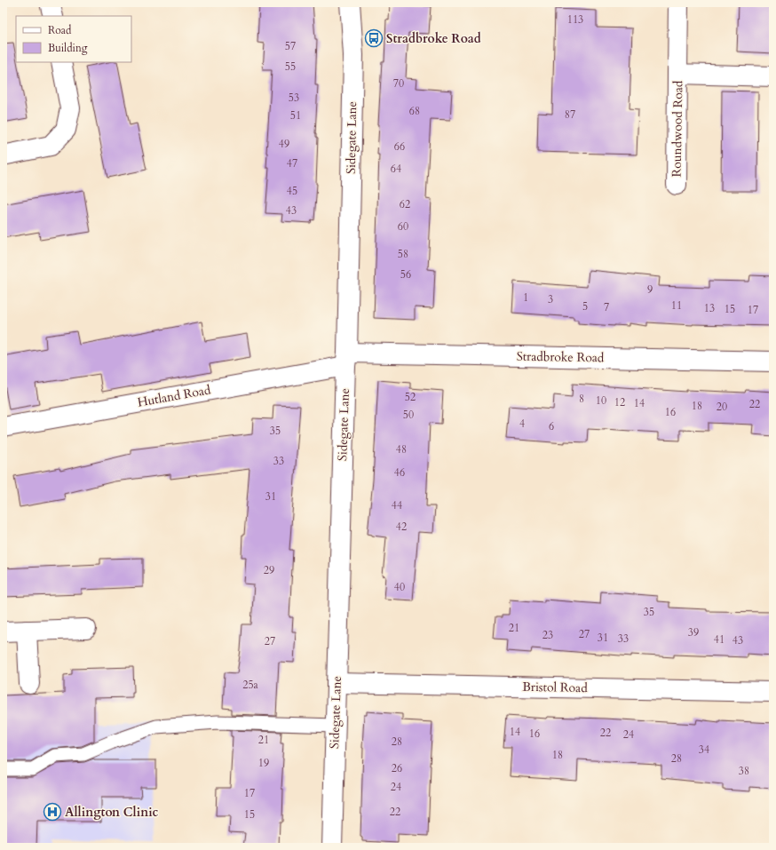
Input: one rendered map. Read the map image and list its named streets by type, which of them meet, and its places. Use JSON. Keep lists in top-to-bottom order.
{
  "streets": {
    "street": [
      "Roundwood Road",
      "Sidegate Lane",
      "Stradbroke Road",
      "Hutland Road",
      "Bristol Road"
    ]
  },
  "crossings": [
    ["Sidegate Lane", "Stradbroke Road"],
    ["Sidegate Lane", "Hutland Road"],
    ["Sidegate Lane", "Bristol Road"],
    ["Stradbroke Road", "Hutland Road"]
  ],
  "places": {
    "bus stop": ["Stradbroke Road"],
    "hospital": ["Allington Clinic"]
  },
  "house_numbers": [
    "113",
    "57",
    "55",
    "70",
    "53",
    "68",
    "87",
    "51",
    "49",
    "66",
    "47",
    "64",
    "45",
    "62",
    "43",
    "60",
    "58",
    "56",
    "9",
    "1",
    "3",
    "11",
    "5",
    "7",
    "13",
    "15",
    "17",
    "52",
    "8",
    "10",
    "12",
    "14",
    "22",
    "18",
    "20",
    "16",
    "50",
    "4",
    "6",
    "35",
    "48",
    "33",
    "46",
    "31",
    "44",
    "42",
    "29",
    "40",
    "35",
    "21",
    "39",
    "27",
    "23",
    "31",
    "33",
    "41",
    "43",
    "27",
    "25a",
    "14",
    "22",
    "16",
    "24",
    "21",
    "28",
    "34",
    "18",
    "28",
    "19",
    "26",
    "38",
    "24",
    "17",
    "22",
    "15"
  ],
  "legend": ["Road", "Building"]
}
